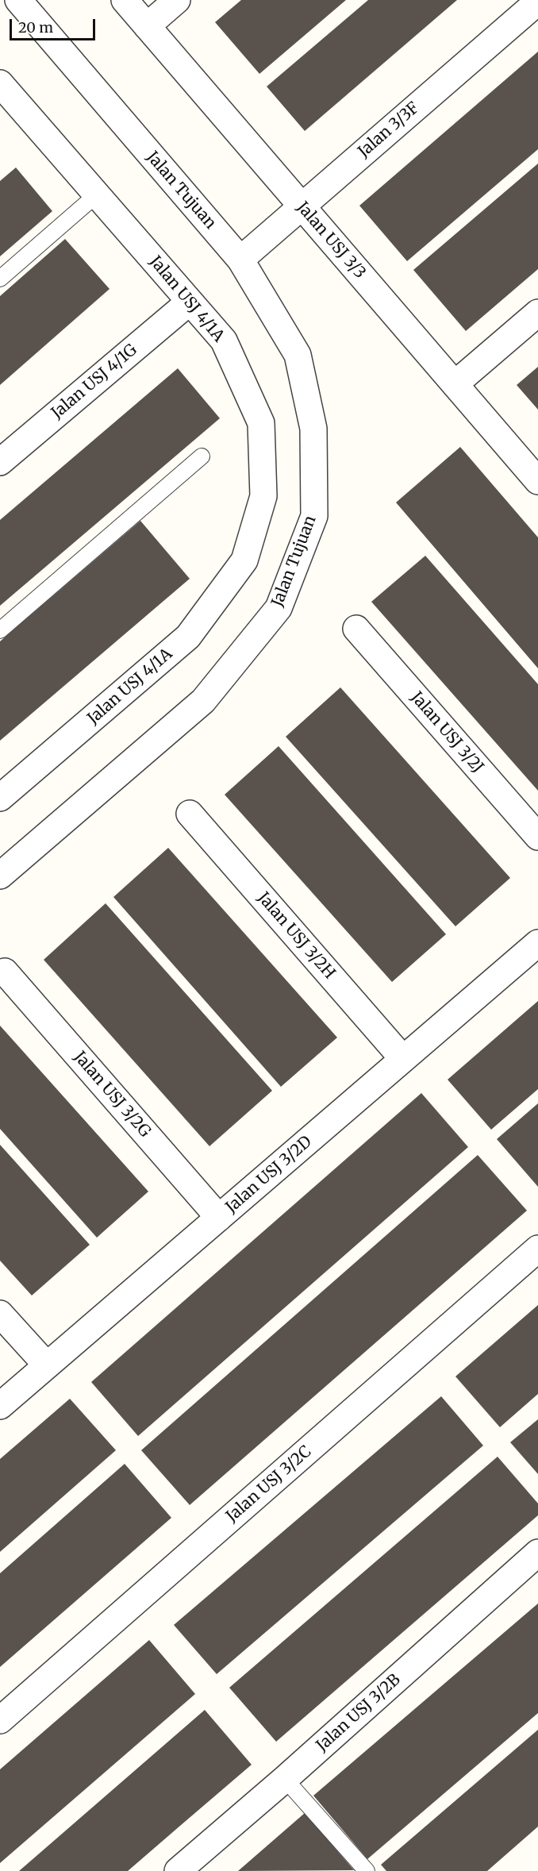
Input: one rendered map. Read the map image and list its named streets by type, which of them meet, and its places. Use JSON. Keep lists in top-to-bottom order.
{
  "streets": {
    "street": [
      "Jalan 3/3F",
      "Jalan Tujuan",
      "Jalan USJ 3/3",
      "Jalan USJ 4/1A",
      "Jalan USJ 4/1G",
      "Jalan USJ 3/2J",
      "Jalan USJ 3/2H",
      "Jalan USJ 3/2G",
      "Jalan USJ 3/2D",
      "Jalan USJ 3/2C",
      "Jalan USJ 3/2B"
    ]
  },
  "crossings": [
    ["Jalan 3/3F", "Jalan Tujuan"],
    ["Jalan 3/3F", "Jalan USJ 3/3"],
    ["Jalan USJ 4/1A", "Jalan USJ 4/1G"],
    ["Jalan USJ 3/2H", "Jalan USJ 3/2D"],
    ["Jalan USJ 3/2G", "Jalan USJ 3/2D"]
  ],
  "scale_bar": "20 m"
}
